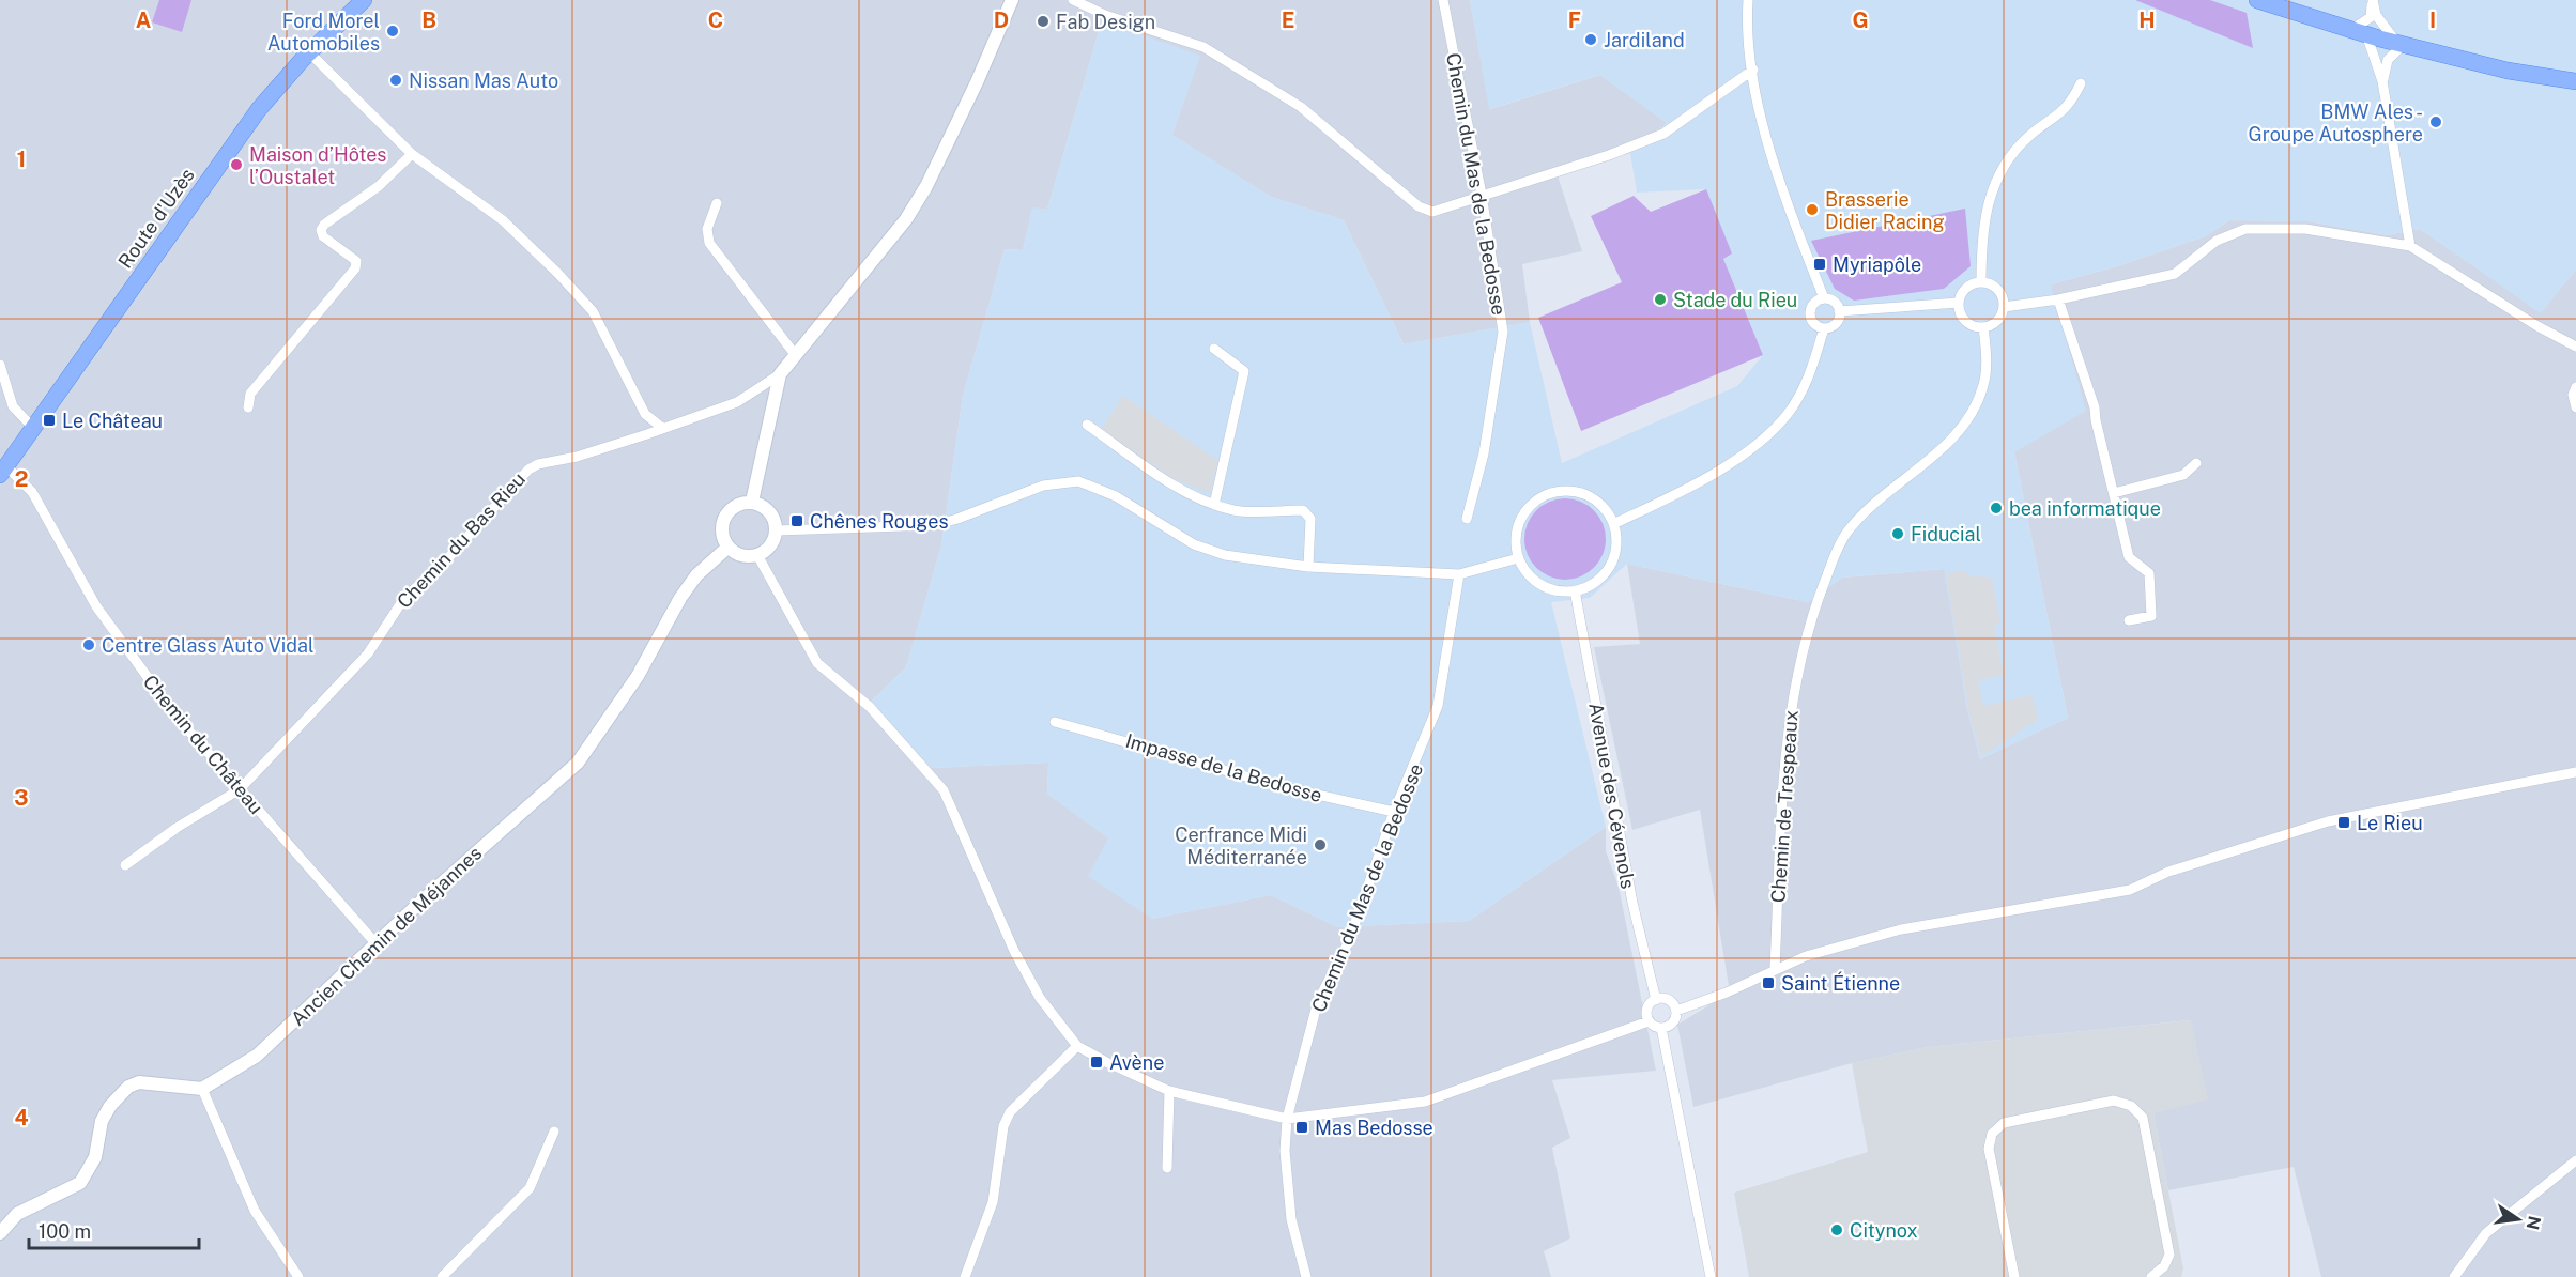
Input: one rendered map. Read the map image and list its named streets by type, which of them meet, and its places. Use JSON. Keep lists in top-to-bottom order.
{
  "streets": {
    "main road": ["Route d'Uzès"],
    "street": [
      "Chemin du Mas de la Bedosse",
      "Chemin du Bas Rieu",
      "Chemin du Château",
      "Impasse de la Bedosse",
      "Avenue des Cévenols",
      "Chemin de Trespeaux",
      "Ancien Chemin de Méjannes"
    ]
  },
  "crossings": [
    ["Chemin du Mas de la Bedosse", "Impasse de la Bedosse"],
    ["Route d'Uzès", "Chemin du Château"],
    ["Chemin du Bas Rieu", "Chemin du Château"],
    ["Chemin du Château", "Ancien Chemin de Méjannes"]
  ],
  "places": {
    "other": [
      "Fab Design",
      "Ford Morel Automobiles",
      "Jardiland",
      "Nissan Mas Auto",
      "BMW Ales - Groupe Autosphere",
      "Maison d’Hôtes l’Oustalet",
      "Brasserie Didier Racing",
      "Stade du Rieu",
      "bea informatique",
      "Fiducial",
      "Centre Glass Auto Vidal",
      "Cerfrance Midi Méditerranée",
      "Citynox"
    ],
    "transit": [
      "Myriapôle",
      "Le Château",
      "Chênes Rouges",
      "Le Rieu",
      "Saint Étienne",
      "Avène",
      "Mas Bedosse"
    ]
  },
  "scale_bar": "100 m",
  "north": "right",
  "grid": {
    "columns": [
      "A",
      "B",
      "C",
      "D",
      "E",
      "F",
      "G",
      "H",
      "I"
    ],
    "rows": [
      "1",
      "2",
      "3",
      "4"
    ]
  }
}
